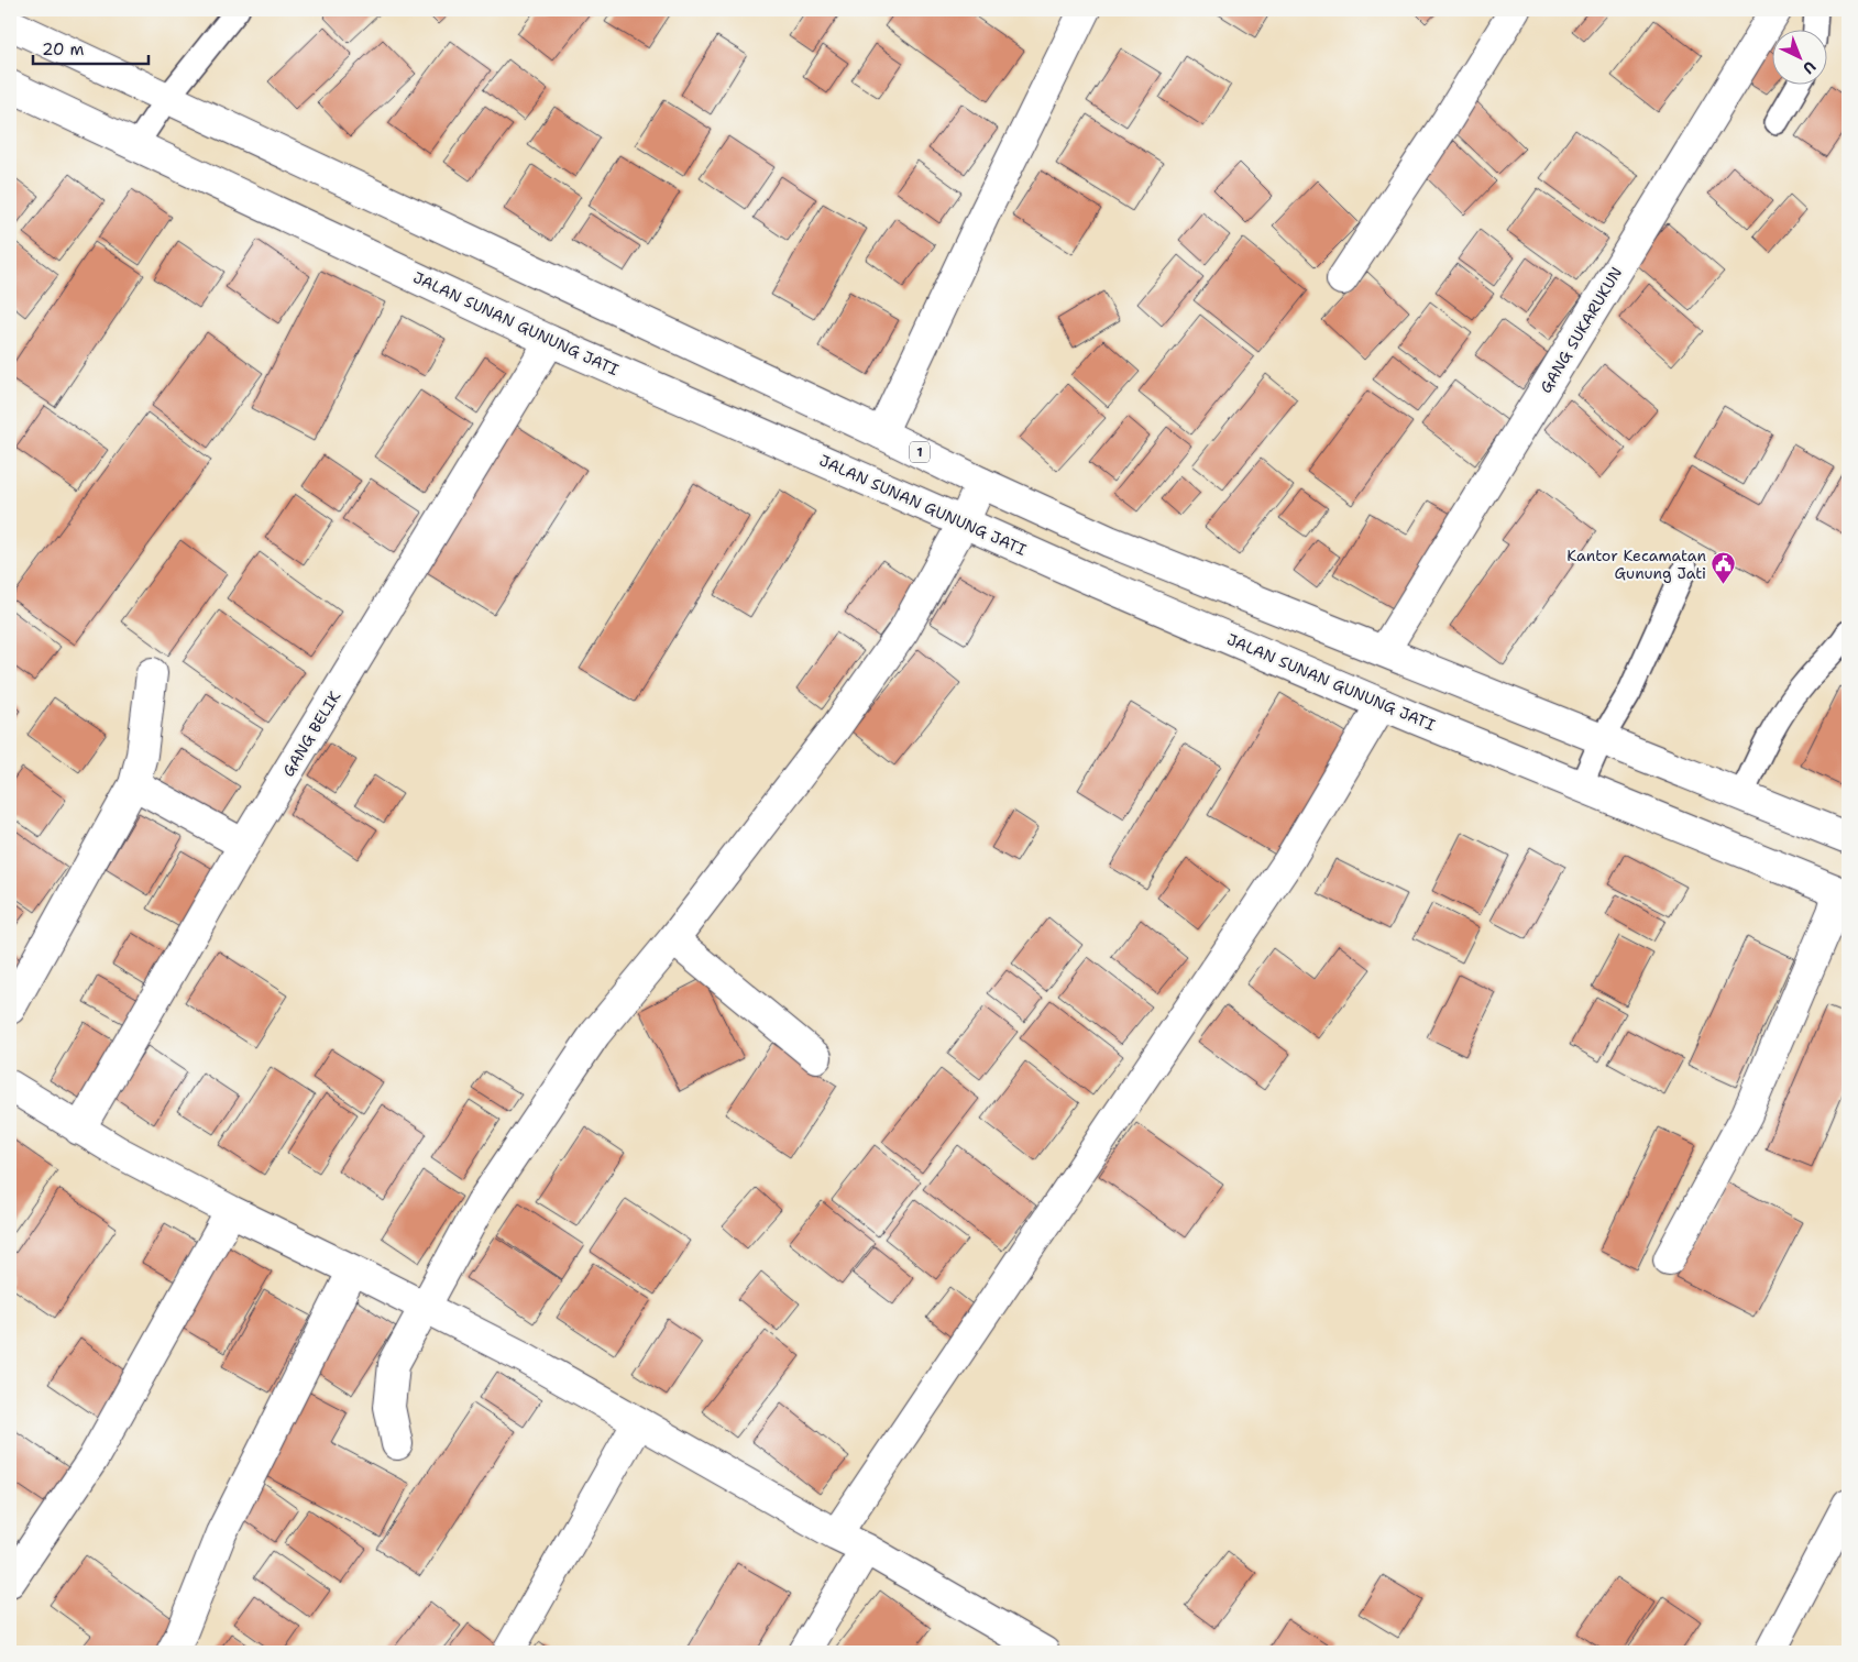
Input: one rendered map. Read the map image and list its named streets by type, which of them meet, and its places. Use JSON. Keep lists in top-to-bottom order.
{
  "streets": {
    "main road": [
      "JALAN SUNAN GUNUNG JATI",
      "GANG SUKARUKUN",
      "1",
      "GANG BELIK"
    ]
  },
  "crossings": [
    ["JALAN SUNAN GUNUNG JATI", "GANG BELIK"],
    ["GANG SUKARUKUN", "1"]
  ],
  "places": {
    "public building": ["Kantor Kecamatan Gunung Jati"]
  },
  "scale_bar": "20 m",
  "north": "bottom right"
}
